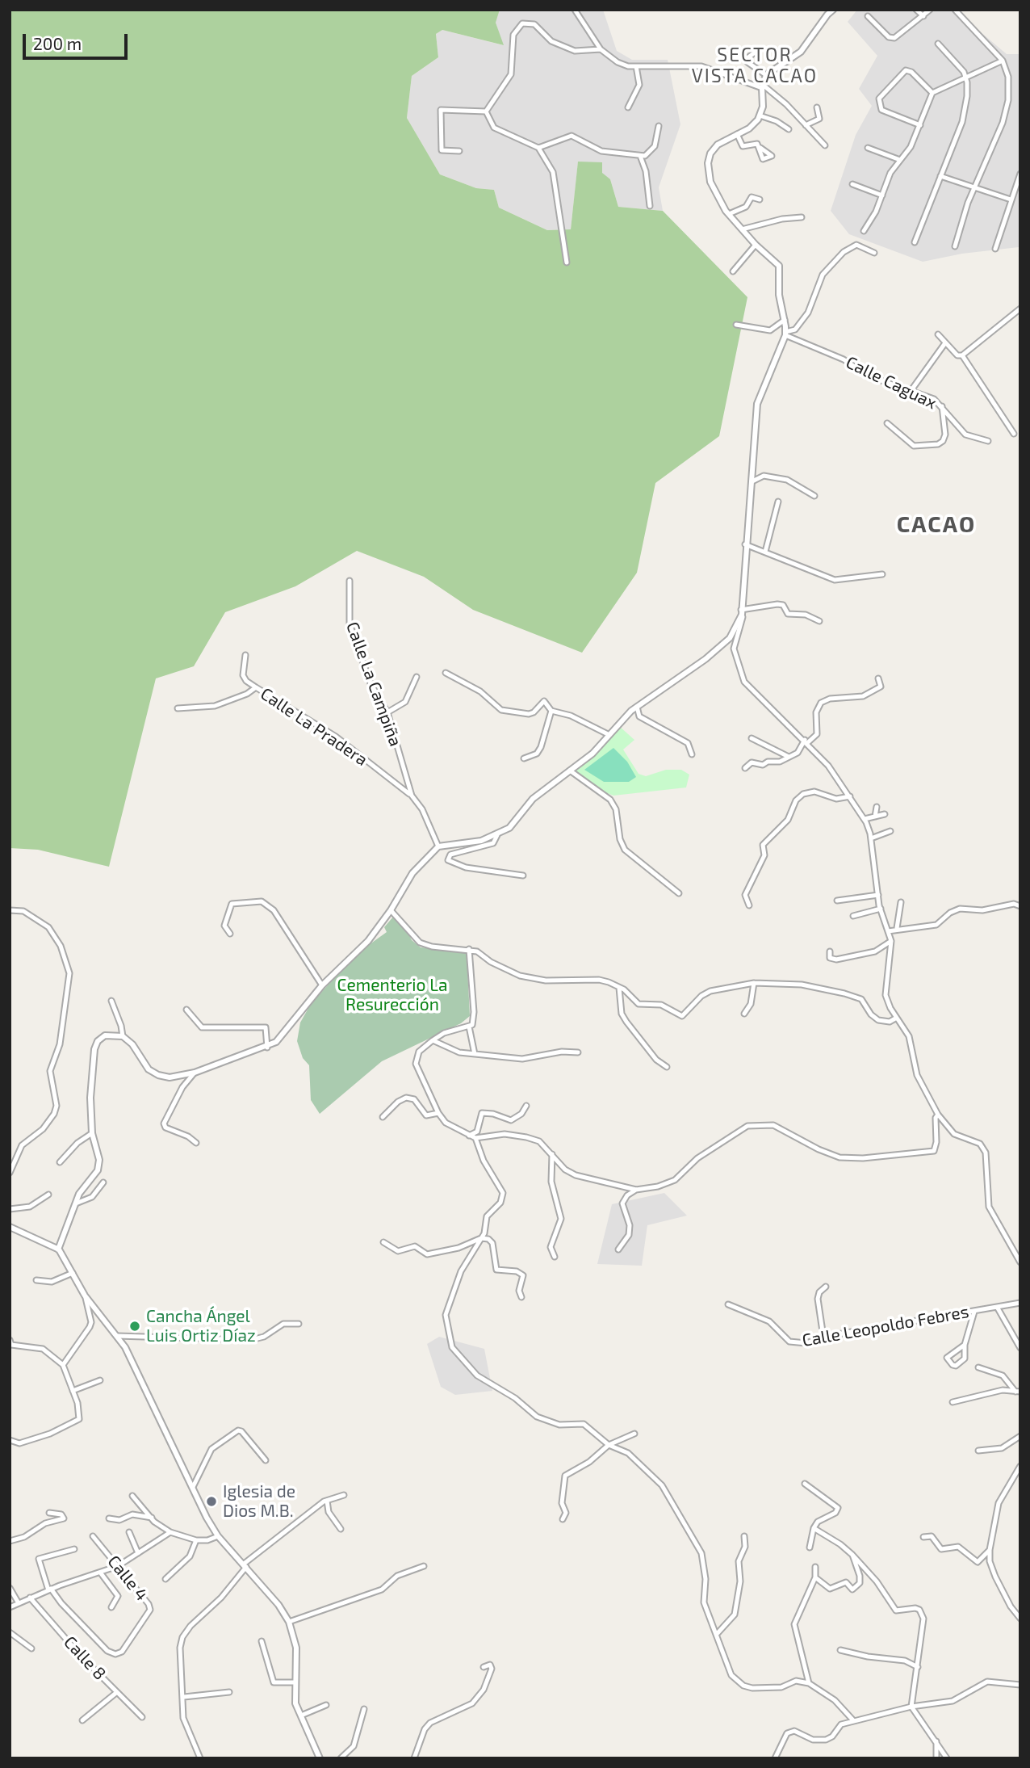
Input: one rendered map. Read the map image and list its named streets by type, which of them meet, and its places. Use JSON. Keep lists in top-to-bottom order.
{
  "streets": {
    "street": [
      "Calle Caguax",
      "Calle La Campiña",
      "Calle La Pradera",
      "Calle Leopoldo Febres",
      "Calle 4",
      "Calle 8"
    ]
  },
  "crossings": [
    ["Calle La Campiña", "Calle La Pradera"]
  ],
  "districts": ["SECTOR VISTA CACAO", "CACAO"],
  "parks": ["Cementerio La Resurección"],
  "places": ["Cancha Ángel Luis Ortiz Díaz", "Iglesia de Dios M.B."],
  "scale_bar": "200 m"
}
